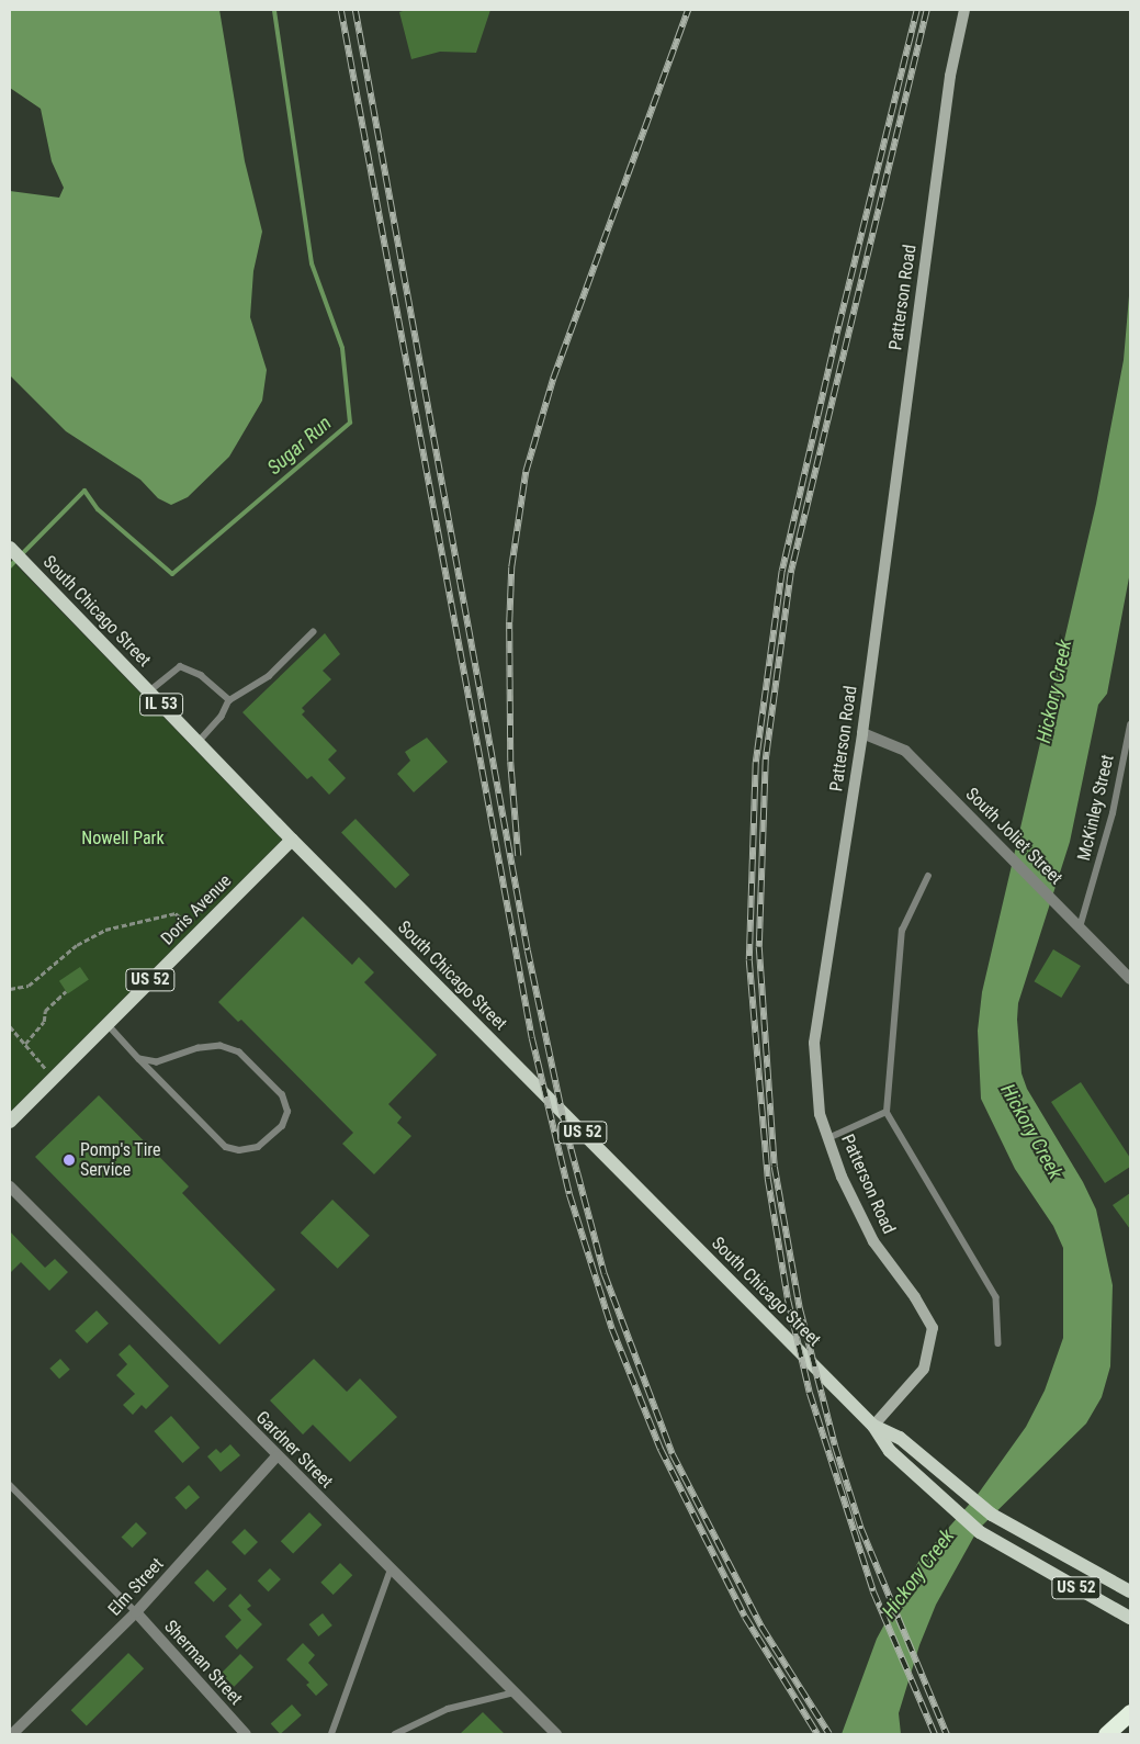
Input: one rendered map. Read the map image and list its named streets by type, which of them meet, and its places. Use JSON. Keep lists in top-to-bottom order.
{
  "streets": {
    "main road": [
      "South Chicago Street",
      "IL 53",
      "Doris Avenue",
      "US 52"
    ],
    "street": [
      "Patterson Road",
      "South Joliet Street",
      "Gardner Street",
      "Elm Street",
      "Sherman Street"
    ],
    "lane": ["McKinley Street"]
  },
  "crossings": [
    ["Patterson Road", "South Chicago Street"],
    ["Patterson Road", "South Joliet Street"],
    ["South Chicago Street", "Doris Avenue"],
    ["McKinley Street", "South Joliet Street"],
    ["Gardner Street", "Elm Street"],
    ["Elm Street", "Sherman Street"]
  ],
  "water": ["Sugar Run", "Hickory Creek"],
  "parks": ["Nowell Park"],
  "places": ["Pomp's Tire Service"]
}
